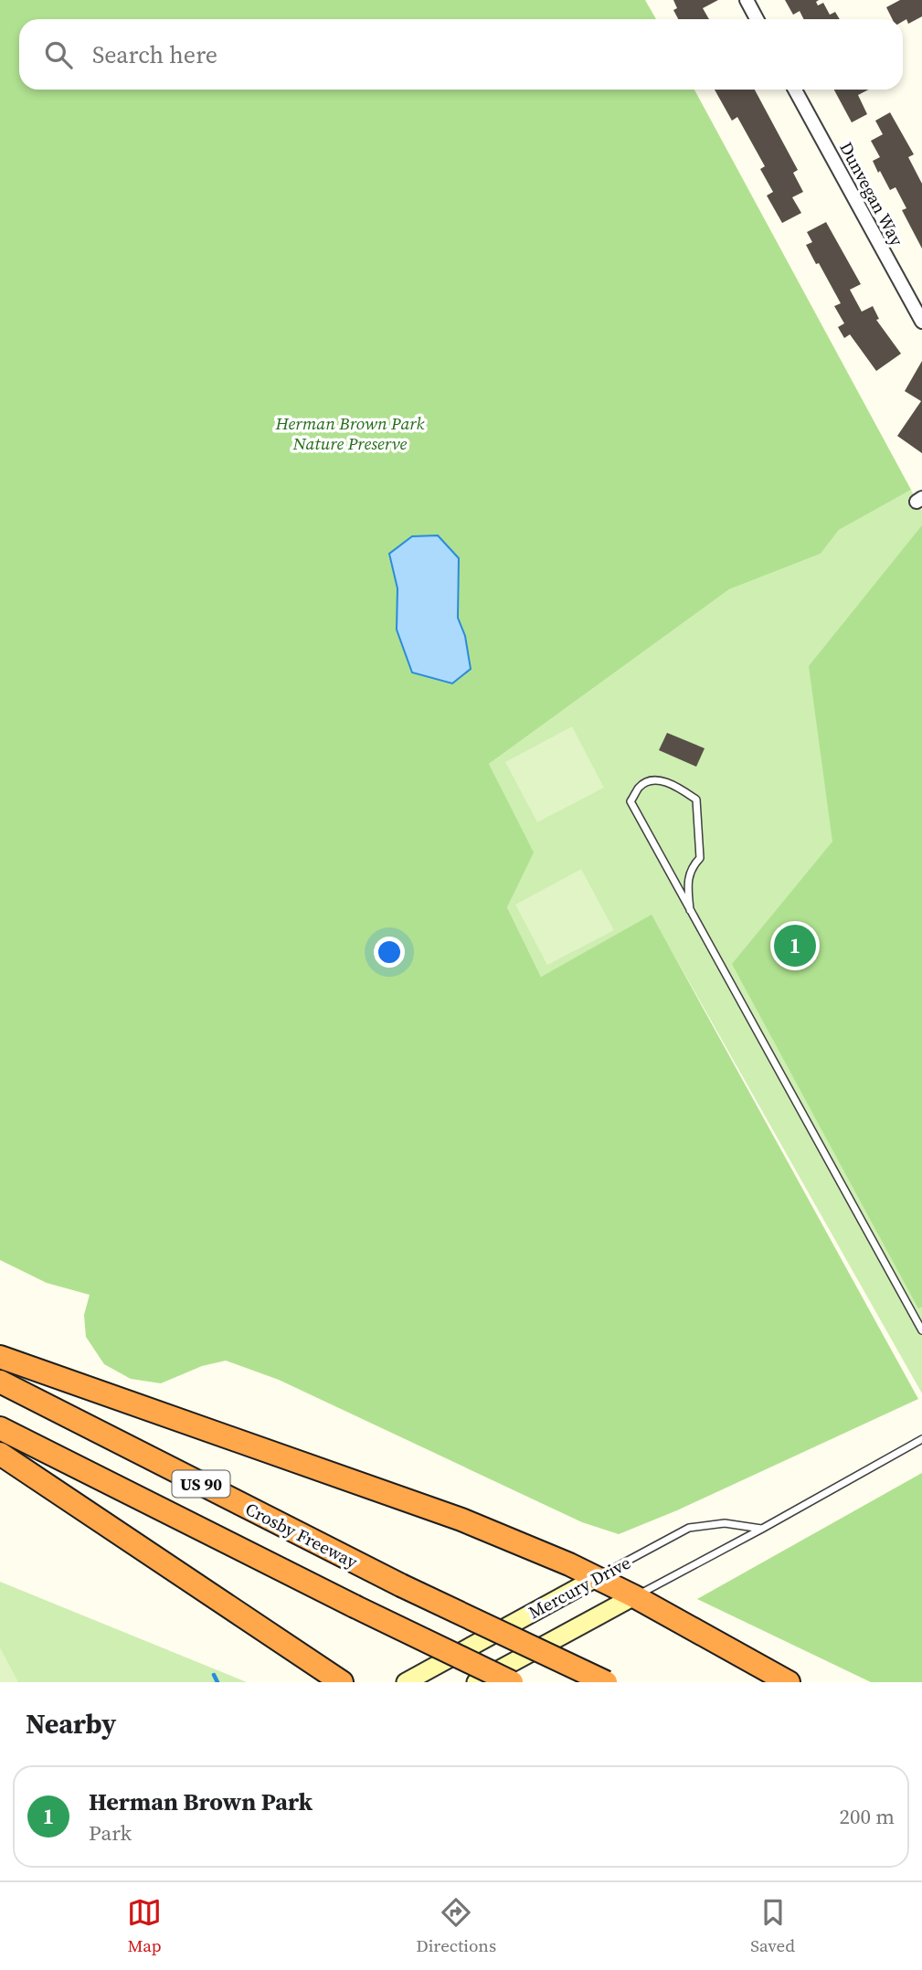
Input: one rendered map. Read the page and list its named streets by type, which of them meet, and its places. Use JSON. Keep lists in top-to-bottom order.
{
  "streets": {
    "highway": ["US 90", "Crosby Freeway"],
    "street": ["Dunvegan Way", "Mercury Drive"]
  },
  "parks": ["Herman Brown Park Nature Preserve"],
  "page": {
    "search": "Search here",
    "pins": "1",
    "heading": "Nearby",
    "list": [
      {
        "mark": "1",
        "name": "Herman Brown Park",
        "note": "Park",
        "value": "200 m"
      }
    ],
    "nav": ["Map", "Directions", "Saved"]
  }
}
